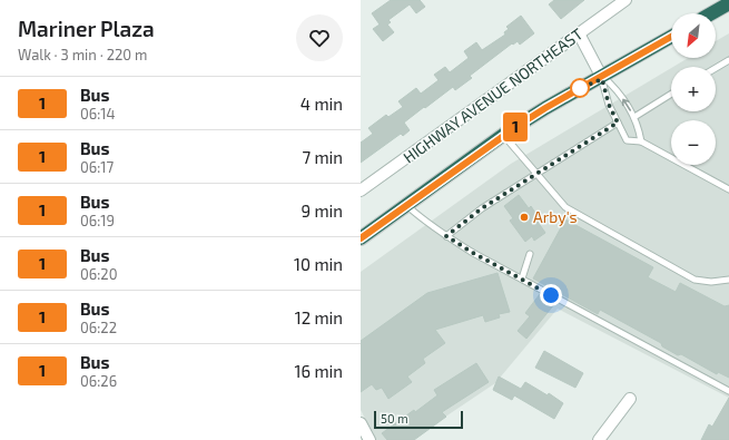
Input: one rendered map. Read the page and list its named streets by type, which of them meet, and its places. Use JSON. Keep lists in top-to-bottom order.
{
  "streets": {
    "street": ["HIGHWAY AVENUE NORTHEAST"]
  },
  "places": ["Arby's"],
  "lines": ["bus line 1"],
  "scale_bar": "50 m",
  "north": "bottom left",
  "page": {
    "heading": ["Mariner Plaza", "Walk · 3 min · 220 m"],
    "on_map": "1",
    "map_buttons": ["+", "−"],
    "list": [
      {
        "mark": "1",
        "name": "Bus",
        "note": "06:14",
        "value": "4 min"
      },
      {
        "mark": "1",
        "name": "Bus",
        "note": "06:17",
        "value": "7 min"
      },
      {
        "mark": "1",
        "name": "Bus",
        "note": "06:19",
        "value": "9 min"
      },
      {
        "mark": "1",
        "name": "Bus",
        "note": "06:20",
        "value": "10 min"
      },
      {
        "mark": "1",
        "name": "Bus",
        "note": "06:22",
        "value": "12 min"
      },
      {
        "mark": "1",
        "name": "Bus",
        "note": "06:26",
        "value": "16 min"
      }
    ],
    "scale": "50 m"
  }
}
